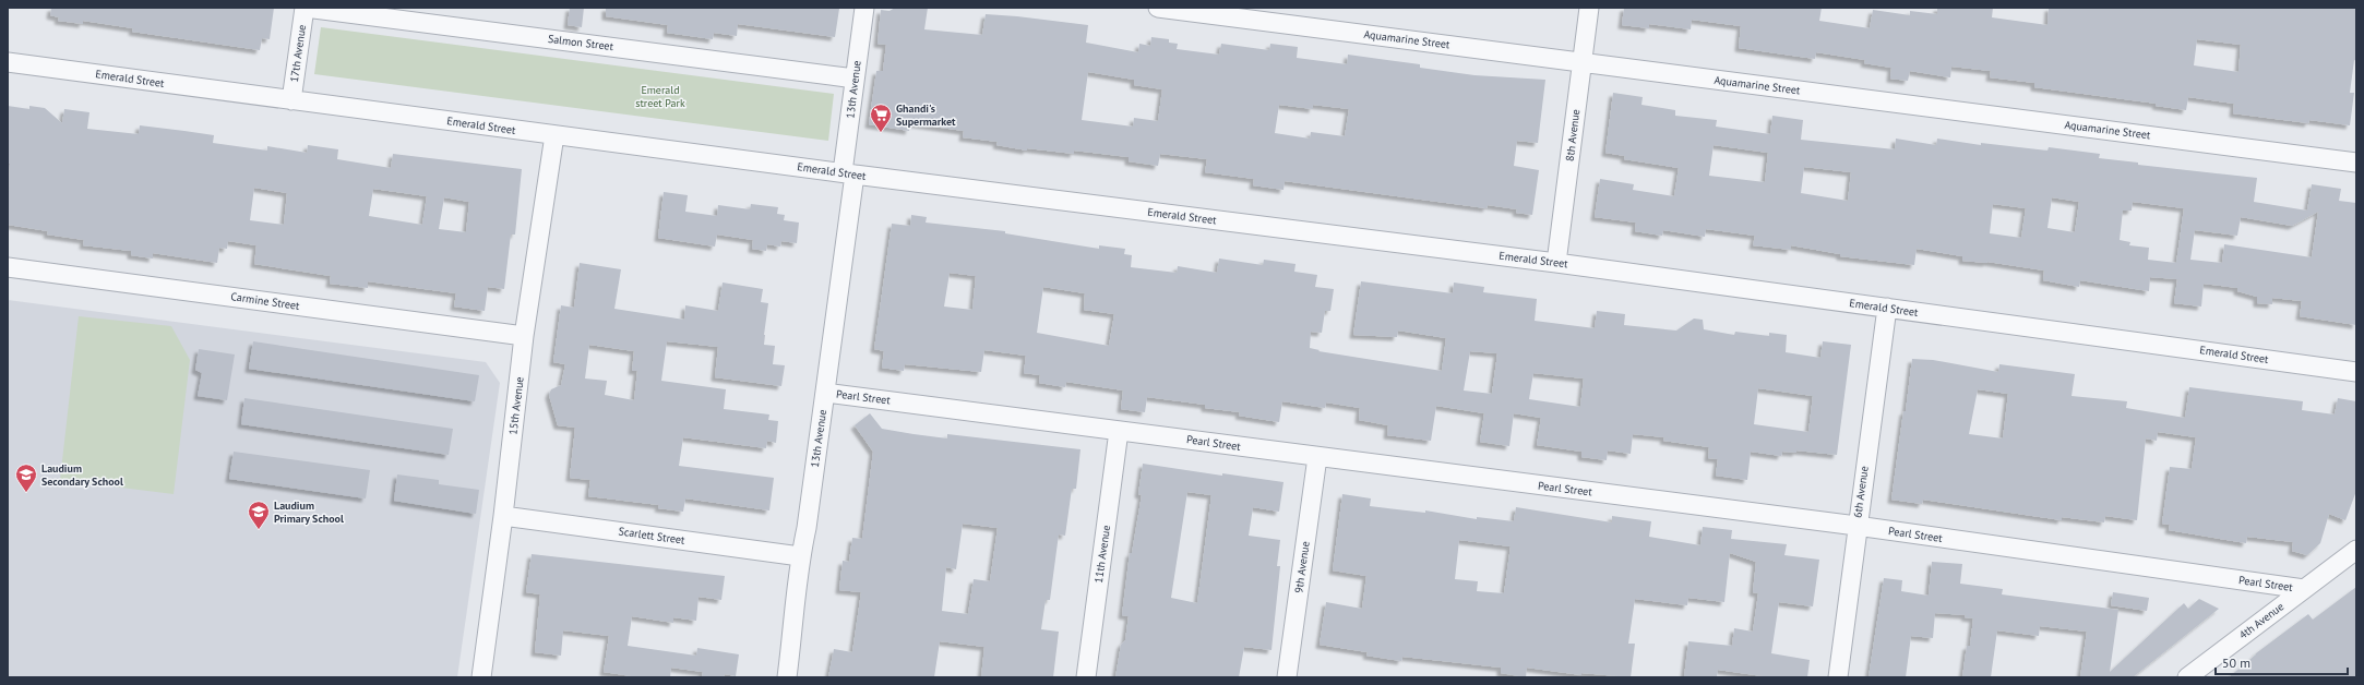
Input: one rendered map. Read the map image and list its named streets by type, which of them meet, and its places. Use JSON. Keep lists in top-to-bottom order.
{
  "streets": {
    "street": [
      "Aquamarine Street",
      "Salmon Street",
      "17th Avenue",
      "Emerald Street",
      "13th Avenue",
      "8th Avenue",
      "Carmine Street",
      "Pearl Street",
      "15th Avenue",
      "6th Avenue",
      "Scarlett Street",
      "11th Avenue",
      "9th Avenue",
      "4th Avenue"
    ]
  },
  "crossings": [
    ["Aquamarine Street", "8th Avenue"],
    ["Salmon Street", "17th Avenue"],
    ["Salmon Street", "13th Avenue"],
    ["17th Avenue", "Emerald Street"],
    ["Emerald Street", "13th Avenue"],
    ["Emerald Street", "8th Avenue"],
    ["Emerald Street", "15th Avenue"],
    ["Emerald Street", "6th Avenue"],
    ["13th Avenue", "Pearl Street"],
    ["13th Avenue", "Scarlett Street"],
    ["Carmine Street", "15th Avenue"],
    ["Pearl Street", "6th Avenue"],
    ["Pearl Street", "11th Avenue"],
    ["Pearl Street", "9th Avenue"],
    ["Pearl Street", "4th Avenue"],
    ["15th Avenue", "Scarlett Street"]
  ],
  "parks": ["Emerald street Park"],
  "places": {
    "supermarket": ["Ghandi's Supermarket"],
    "school or university": ["Laudium Secondary School", "Laudium Primary School"]
  },
  "scale_bar": "50 m"
}
